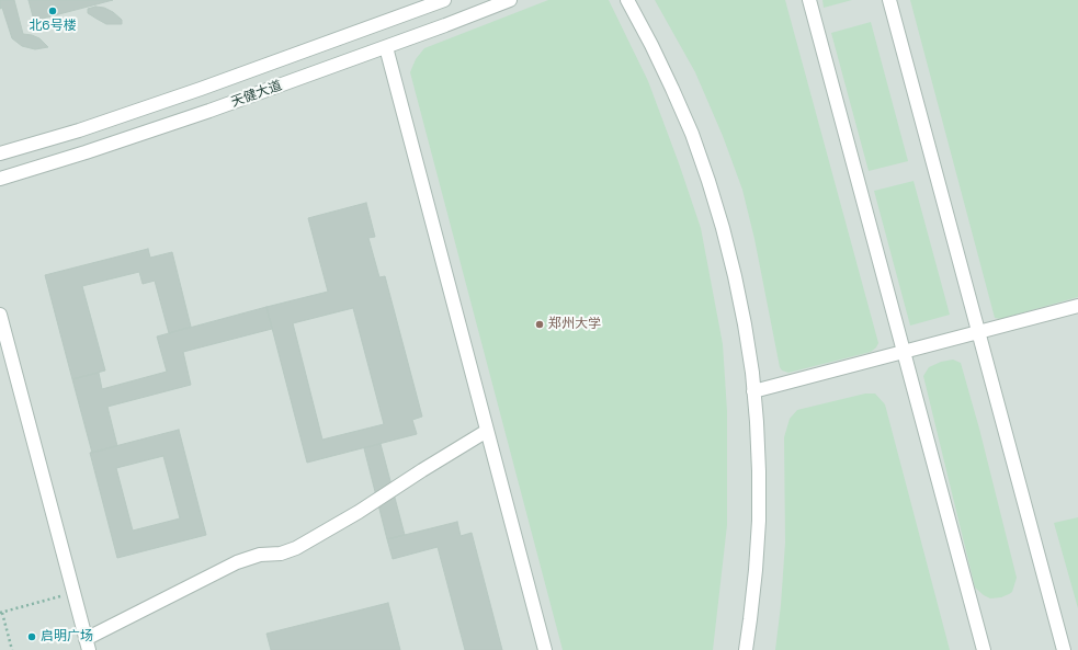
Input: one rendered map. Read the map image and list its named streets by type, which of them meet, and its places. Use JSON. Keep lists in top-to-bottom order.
{
  "streets": {
    "lane": ["天健大道"]
  },
  "places": ["北6号楼", "郑州大学", "启明广场"]
}
